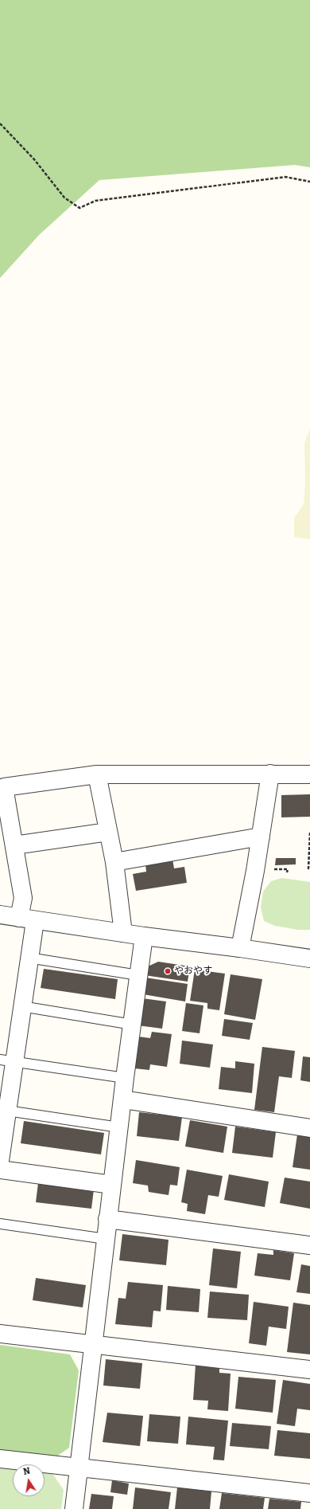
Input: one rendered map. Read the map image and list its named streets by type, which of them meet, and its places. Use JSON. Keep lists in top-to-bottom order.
{
  "places": ["やおやす"],
  "north": "top"
}
